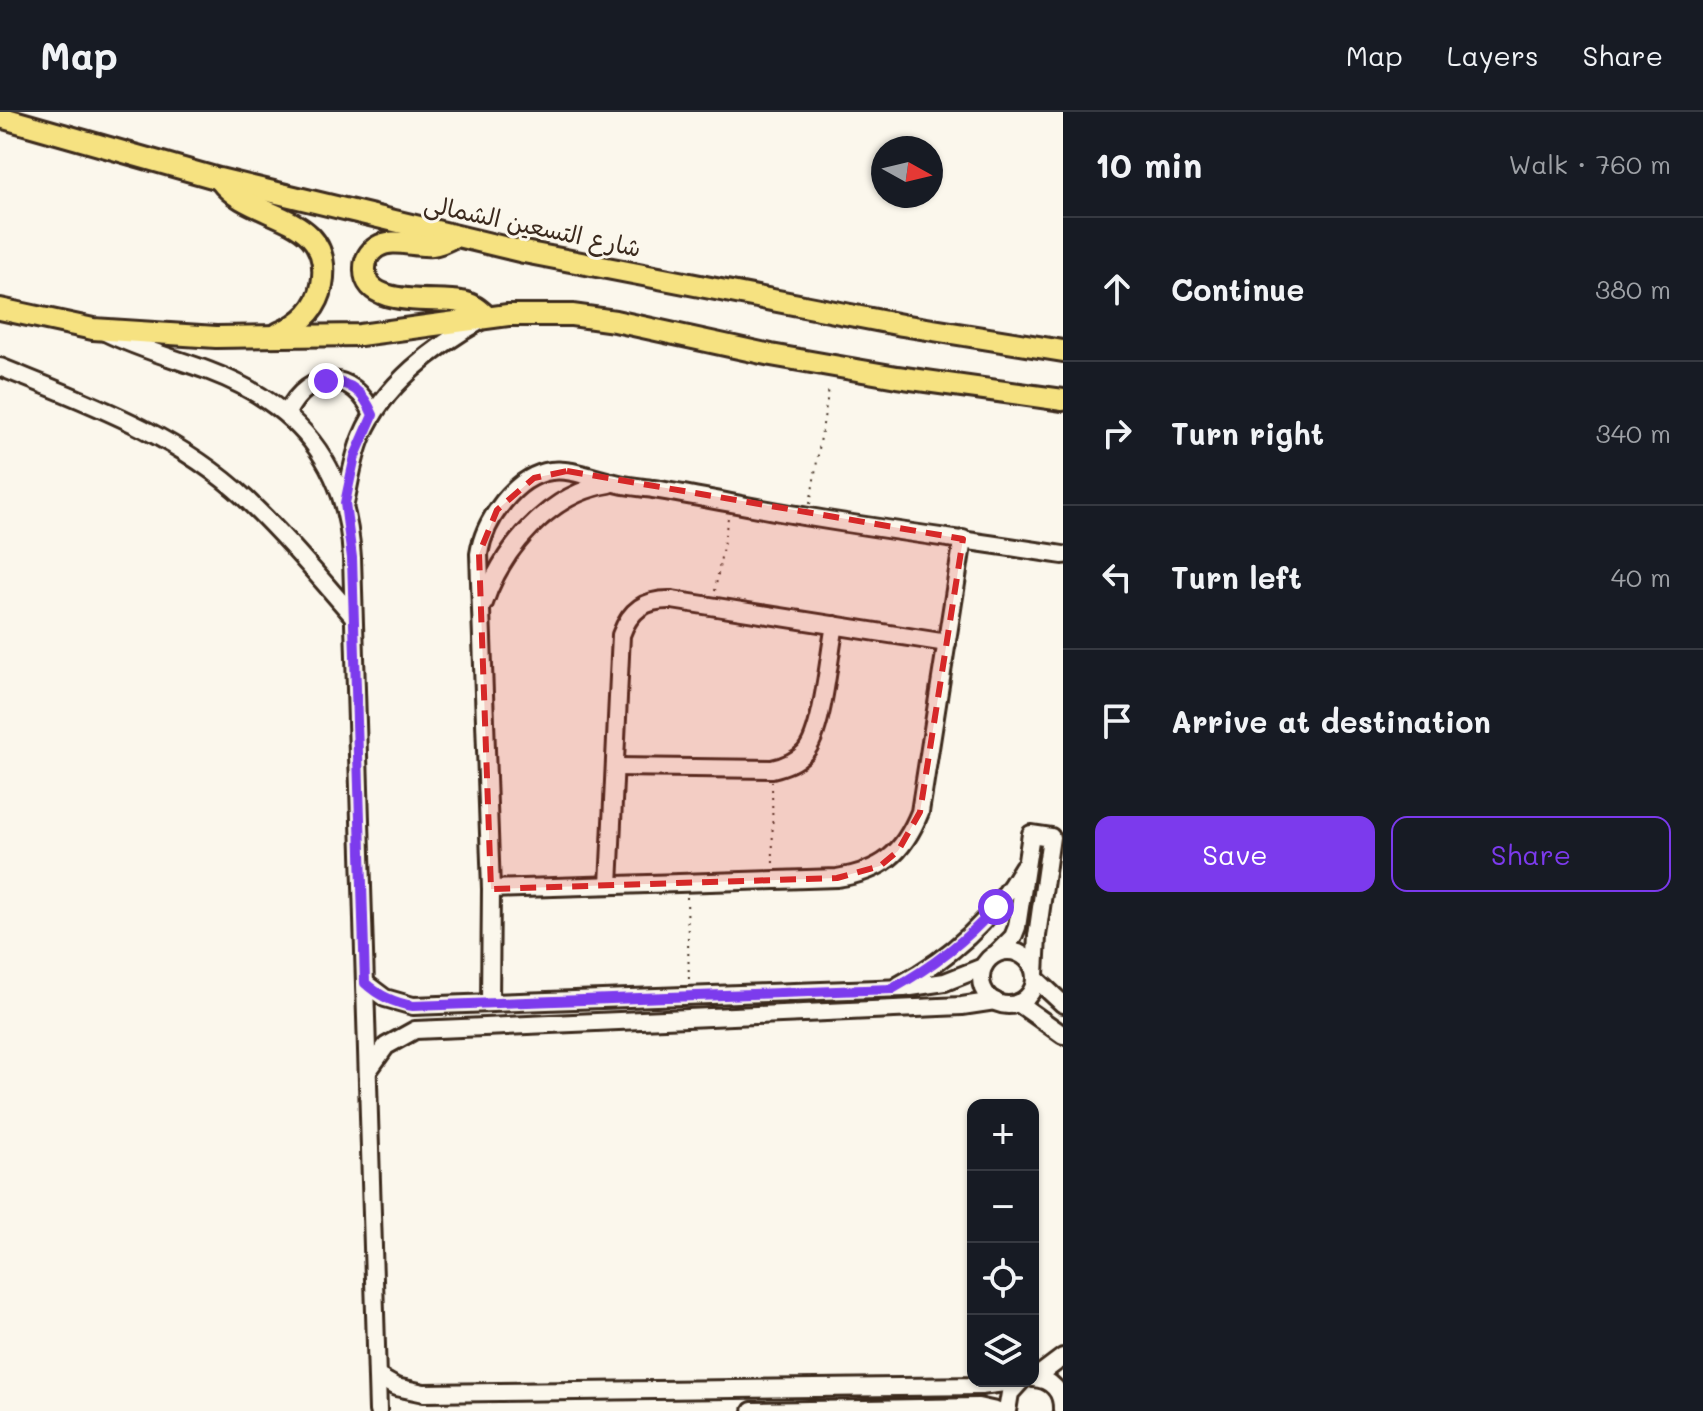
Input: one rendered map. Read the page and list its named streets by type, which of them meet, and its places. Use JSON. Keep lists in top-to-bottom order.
{
  "streets": {
    "main road": ["شارع التسعين الشمالى"]
  },
  "north": "right",
  "page": {
    "header": "Map",
    "nav": ["Map", "Layers", "Share"],
    "heading": ["10 min", "Walk · 760 m"],
    "list": [
      ["Continue", "380 m"],
      ["Turn right", "340 m"],
      ["Turn left", "40 m"],
      "Arrive at destination"
    ],
    "buttons": ["Save", "Share"],
    "map_buttons": ["+", "−"]
  }
}
